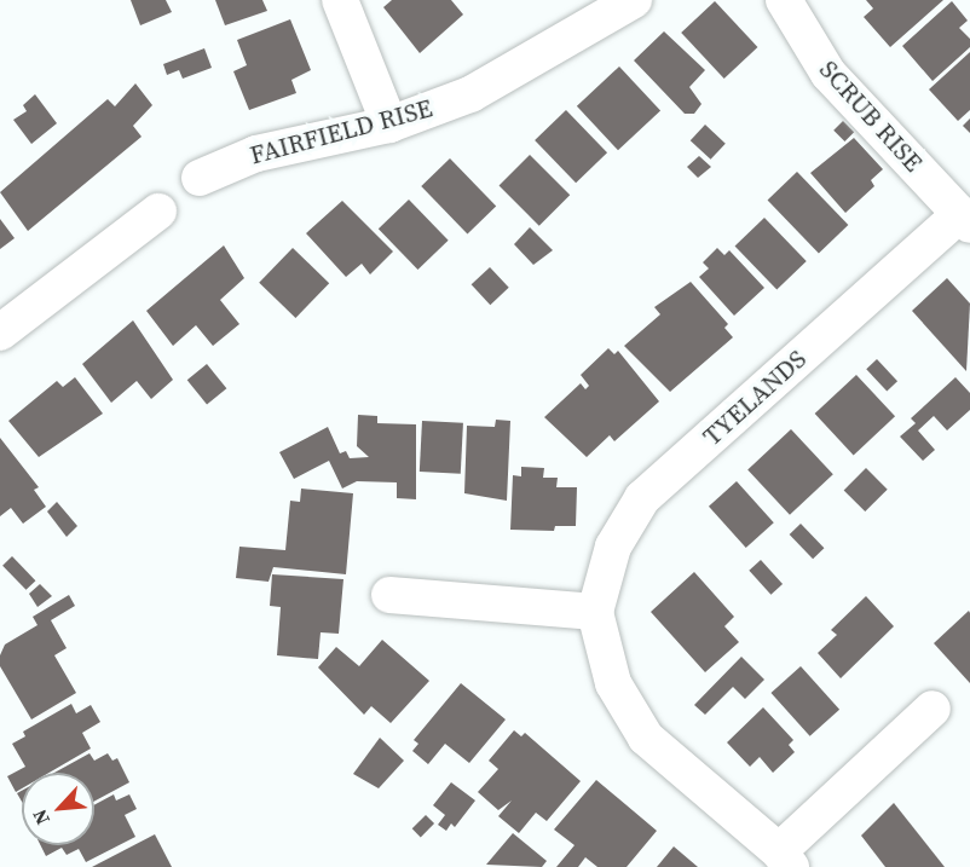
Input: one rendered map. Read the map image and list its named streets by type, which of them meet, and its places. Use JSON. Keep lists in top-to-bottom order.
{
  "streets": {
    "street": ["SCRUB RISE", "FAIRFIELD RISE", "TYELANDS"]
  },
  "crossings": [
    ["SCRUB RISE", "TYELANDS"]
  ],
  "north": "bottom left"
}
